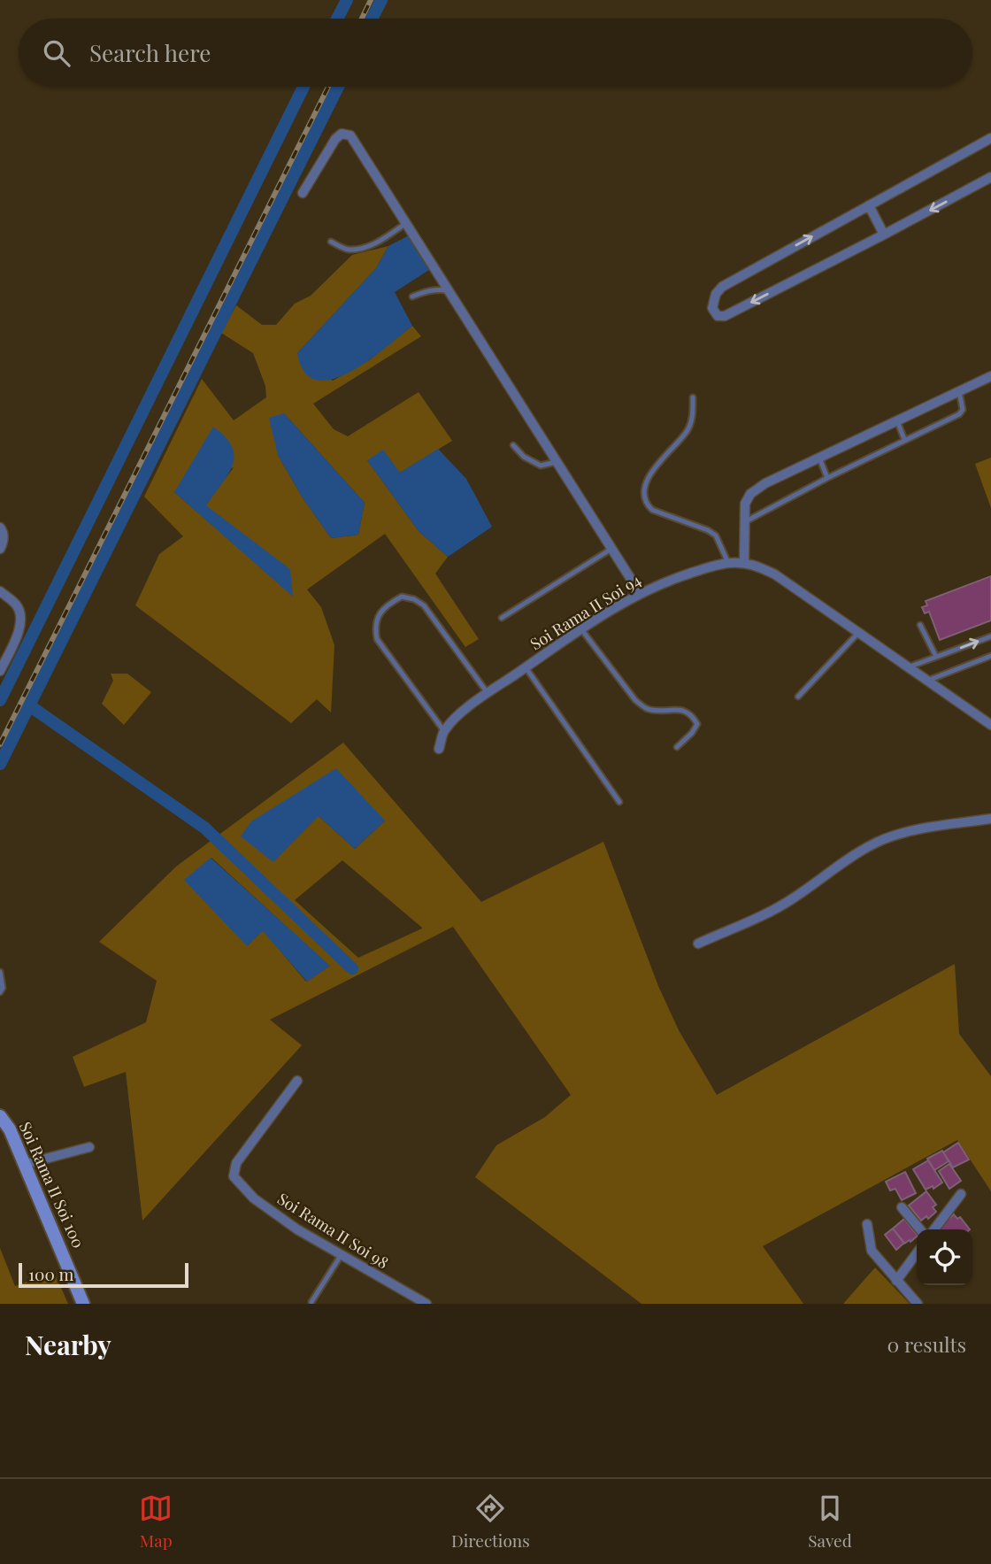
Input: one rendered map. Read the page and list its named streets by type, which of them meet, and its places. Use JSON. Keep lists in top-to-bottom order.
{
  "streets": {
    "main road": ["Soi Rama II Soi 100"],
    "street": ["Soi Rama II Soi 94", "Soi Rama II Soi 98"]
  },
  "scale_bar": "100 m",
  "page": {
    "search": "Search here",
    "scale": "100 m",
    "heading": ["Nearby", "0 results"],
    "nav": ["Map", "Directions", "Saved"]
  }
}
